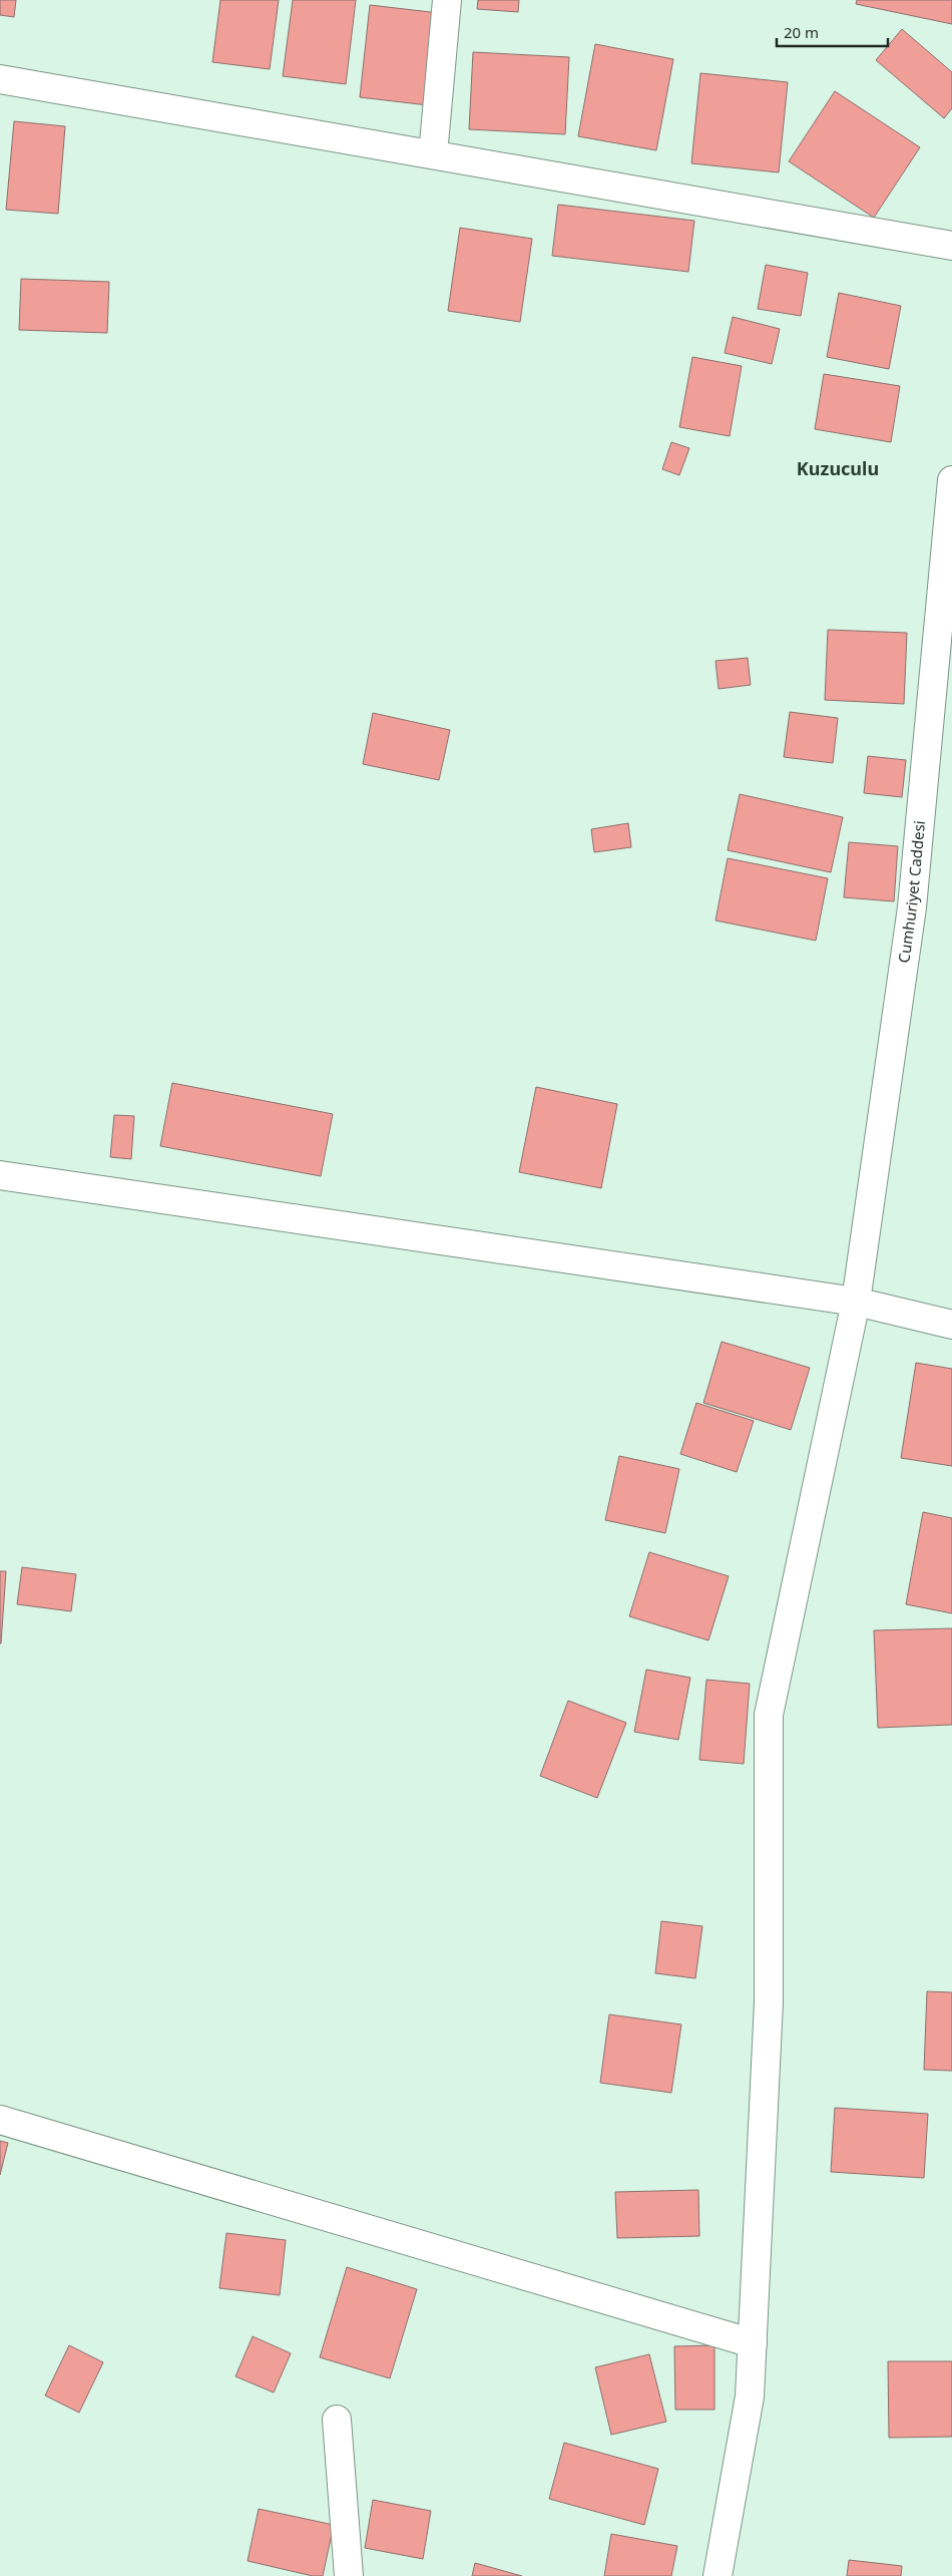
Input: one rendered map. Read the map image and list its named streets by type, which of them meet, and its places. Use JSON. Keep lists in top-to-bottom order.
{
  "streets": {
    "street": ["Cumhuriyet Caddesi"]
  },
  "districts": ["Kuzuculu"],
  "scale_bar": "20 m"
}
